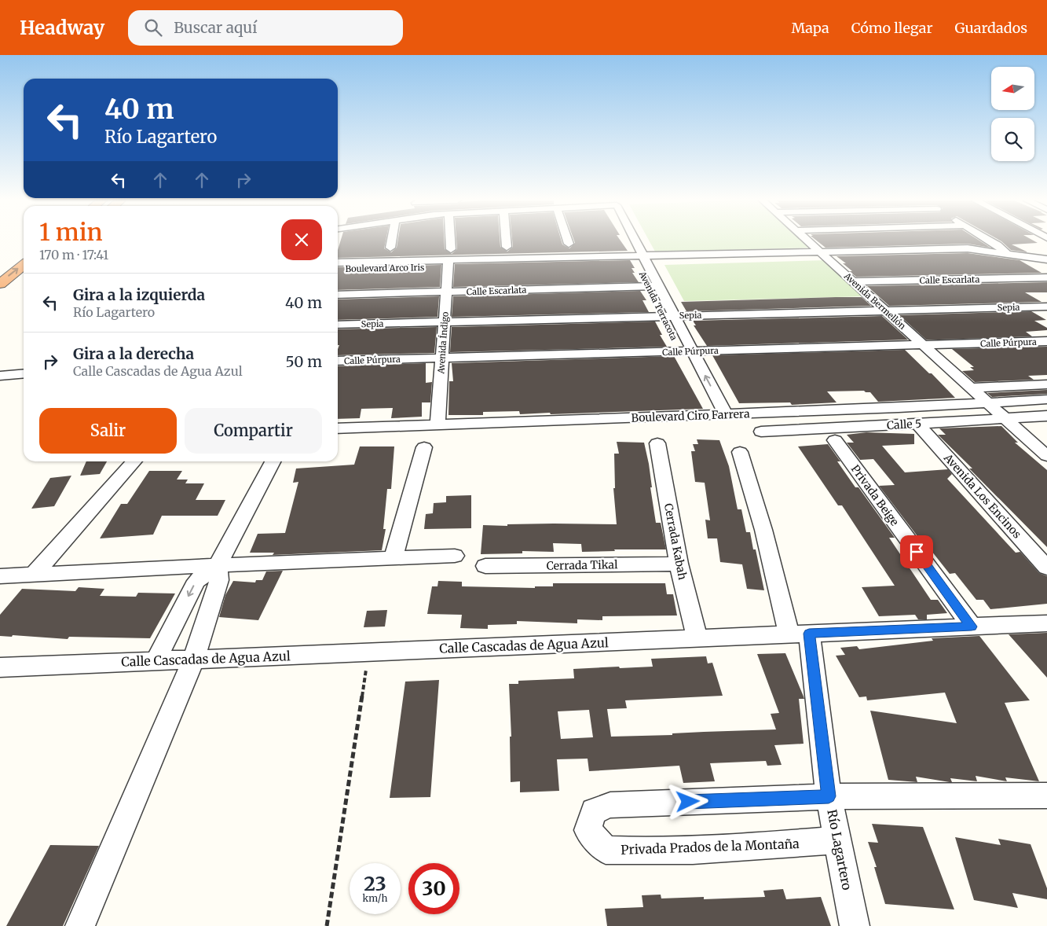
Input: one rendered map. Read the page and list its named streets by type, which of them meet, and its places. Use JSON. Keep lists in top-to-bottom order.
{
  "streets": {
    "street": [
      "Boulevard Arco Iris",
      "Calle Escarlata",
      "Avenida Bermellón",
      "Avenida Terracota",
      "Sepia",
      "Avenida Índigo",
      "Calle Púrpura",
      "Boulevard Ciro Farrera",
      "Calle 5",
      "Privada Beige",
      "Avenida Los Encinos",
      "Cerrada Kabah",
      "Cerrada Tikal",
      "Calle Cascadas de Agua Azul",
      "Privada Prados de la Montaña",
      "Río Lagartero"
    ]
  },
  "crossings": [
    ["Boulevard Arco Iris", "Avenida Bermellón"],
    ["Boulevard Arco Iris", "Avenida Terracota"],
    ["Boulevard Arco Iris", "Avenida Índigo"],
    ["Calle Escarlata", "Avenida Bermellón"],
    ["Calle Escarlata", "Avenida Terracota"],
    ["Calle Escarlata", "Avenida Índigo"],
    ["Avenida Bermellón", "Sepia"],
    ["Avenida Bermellón", "Calle Púrpura"],
    ["Avenida Bermellón", "Boulevard Ciro Farrera"],
    ["Avenida Bermellón", "Calle 5"],
    ["Avenida Terracota", "Sepia"],
    ["Avenida Terracota", "Calle Púrpura"],
    ["Avenida Terracota", "Boulevard Ciro Farrera"],
    ["Sepia", "Avenida Índigo"],
    ["Avenida Índigo", "Calle Púrpura"],
    ["Avenida Índigo", "Boulevard Ciro Farrera"],
    ["Calle 5", "Avenida Los Encinos"],
    ["Privada Beige", "Calle Cascadas de Agua Azul"],
    ["Cerrada Kabah", "Cerrada Tikal"],
    ["Cerrada Kabah", "Calle Cascadas de Agua Azul"],
    ["Calle Cascadas de Agua Azul", "Río Lagartero"],
    ["Privada Prados de la Montaña", "Río Lagartero"]
  ],
  "north": "left",
  "page": {
    "header": "Headway",
    "search": "Buscar aquí",
    "nav": ["Mapa", "Cómo llegar", "Guardados"],
    "turn": ["40 m", "Río Lagartero"],
    "heading": ["1 min", "170 m · 17:41"],
    "list": [
      {
        "name": "Gira a la izquierda",
        "note": "Río Lagartero",
        "value": "40 m"
      },
      {
        "name": "Gira a la derecha",
        "note": "Calle Cascadas de Agua Azul",
        "value": "50 m"
      }
    ],
    "buttons": ["Salir", "Compartir"],
    "speed": "23 km/h",
    "limit": "30"
  }
}
